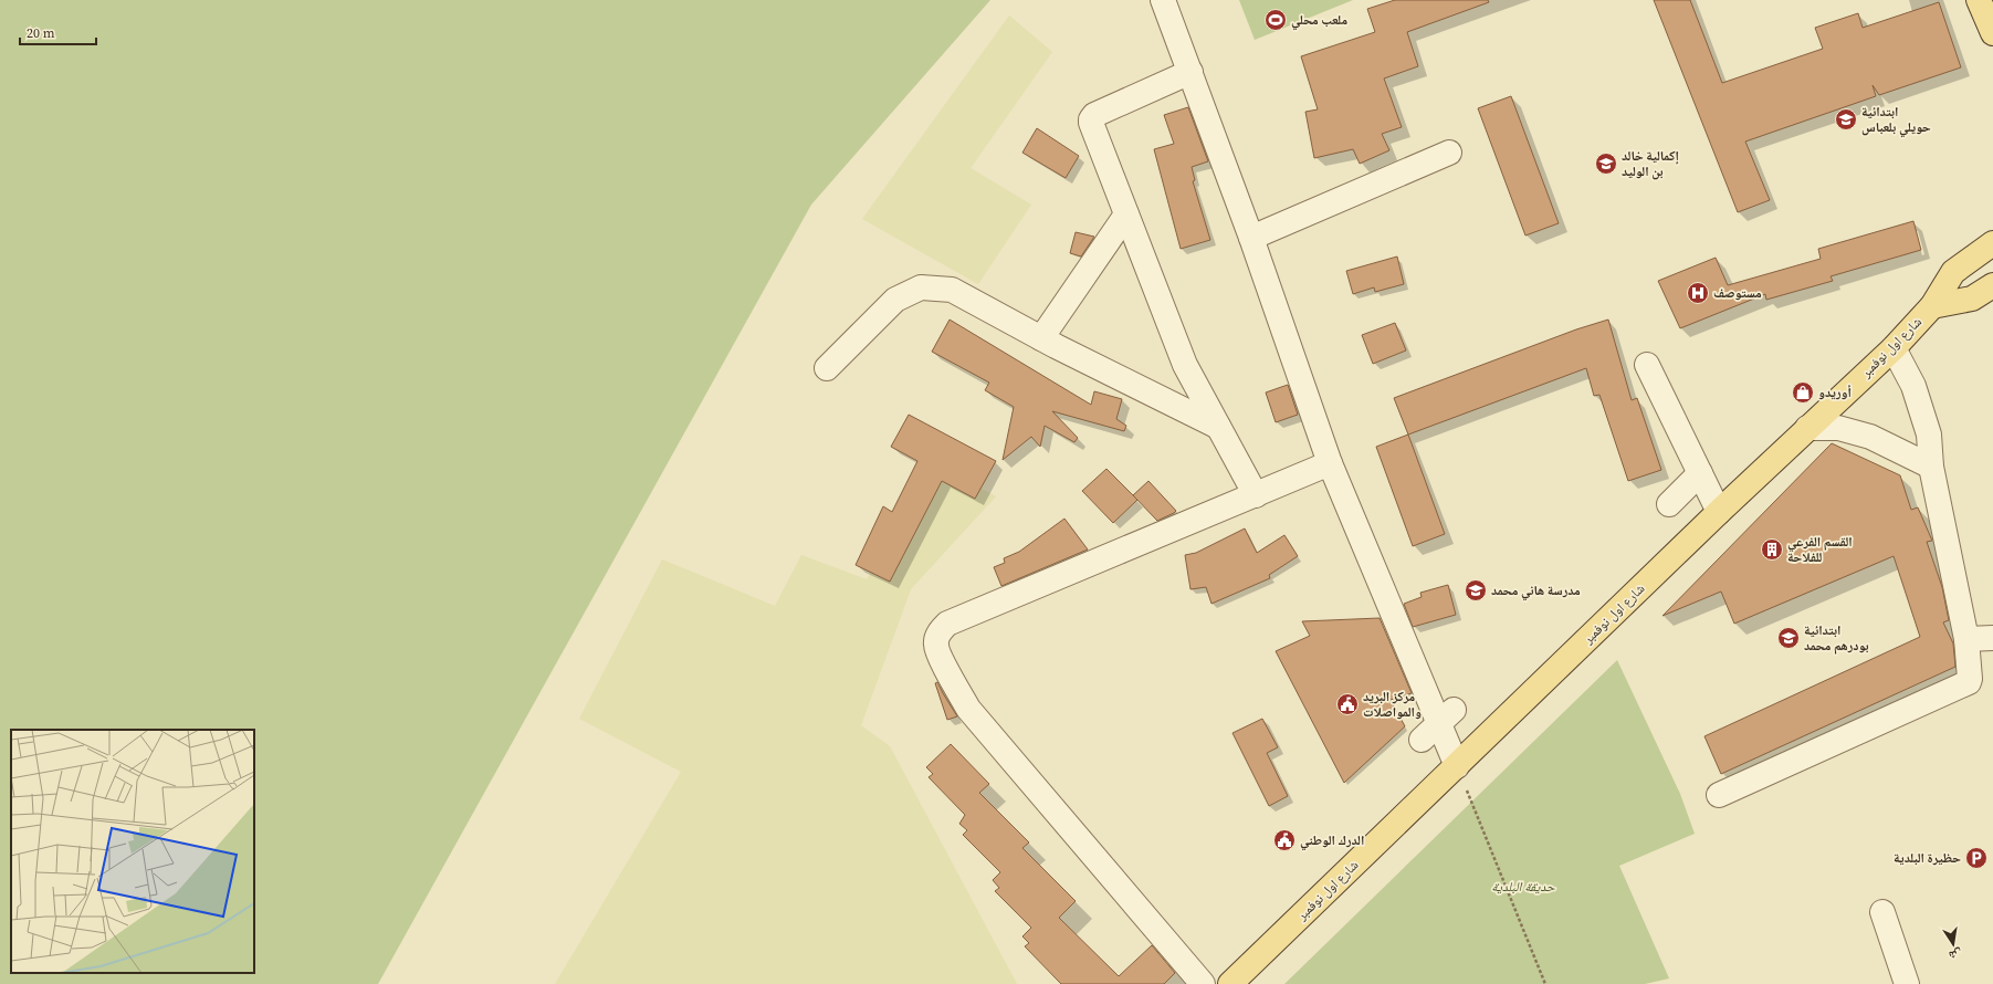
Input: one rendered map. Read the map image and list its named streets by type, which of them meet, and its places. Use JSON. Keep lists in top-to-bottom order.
{
  "streets": {
    "main road": ["شارع اول نوفمبر"]
  },
  "parks": ["حديقة البلدية"],
  "places": {
    "sports": ["ملعب محلي"],
    "school or university": [
      "ابتدائية حويلي بلعباس",
      "إكمالية خالد بن الوليد",
      "مدرسة هاني محمد",
      "ابتدائية بودرهم محمد"
    ],
    "hospital": ["مستوصف"],
    "shop": ["أوريدو"],
    "building": ["القسم الفرعي للفلاحة"],
    "public building": ["مركز البريد والمواصلات", "الدرك الوطني"],
    "parking": ["حظيرة البلدية"]
  },
  "scale_bar": "20 m",
  "north": "bottom"
}
